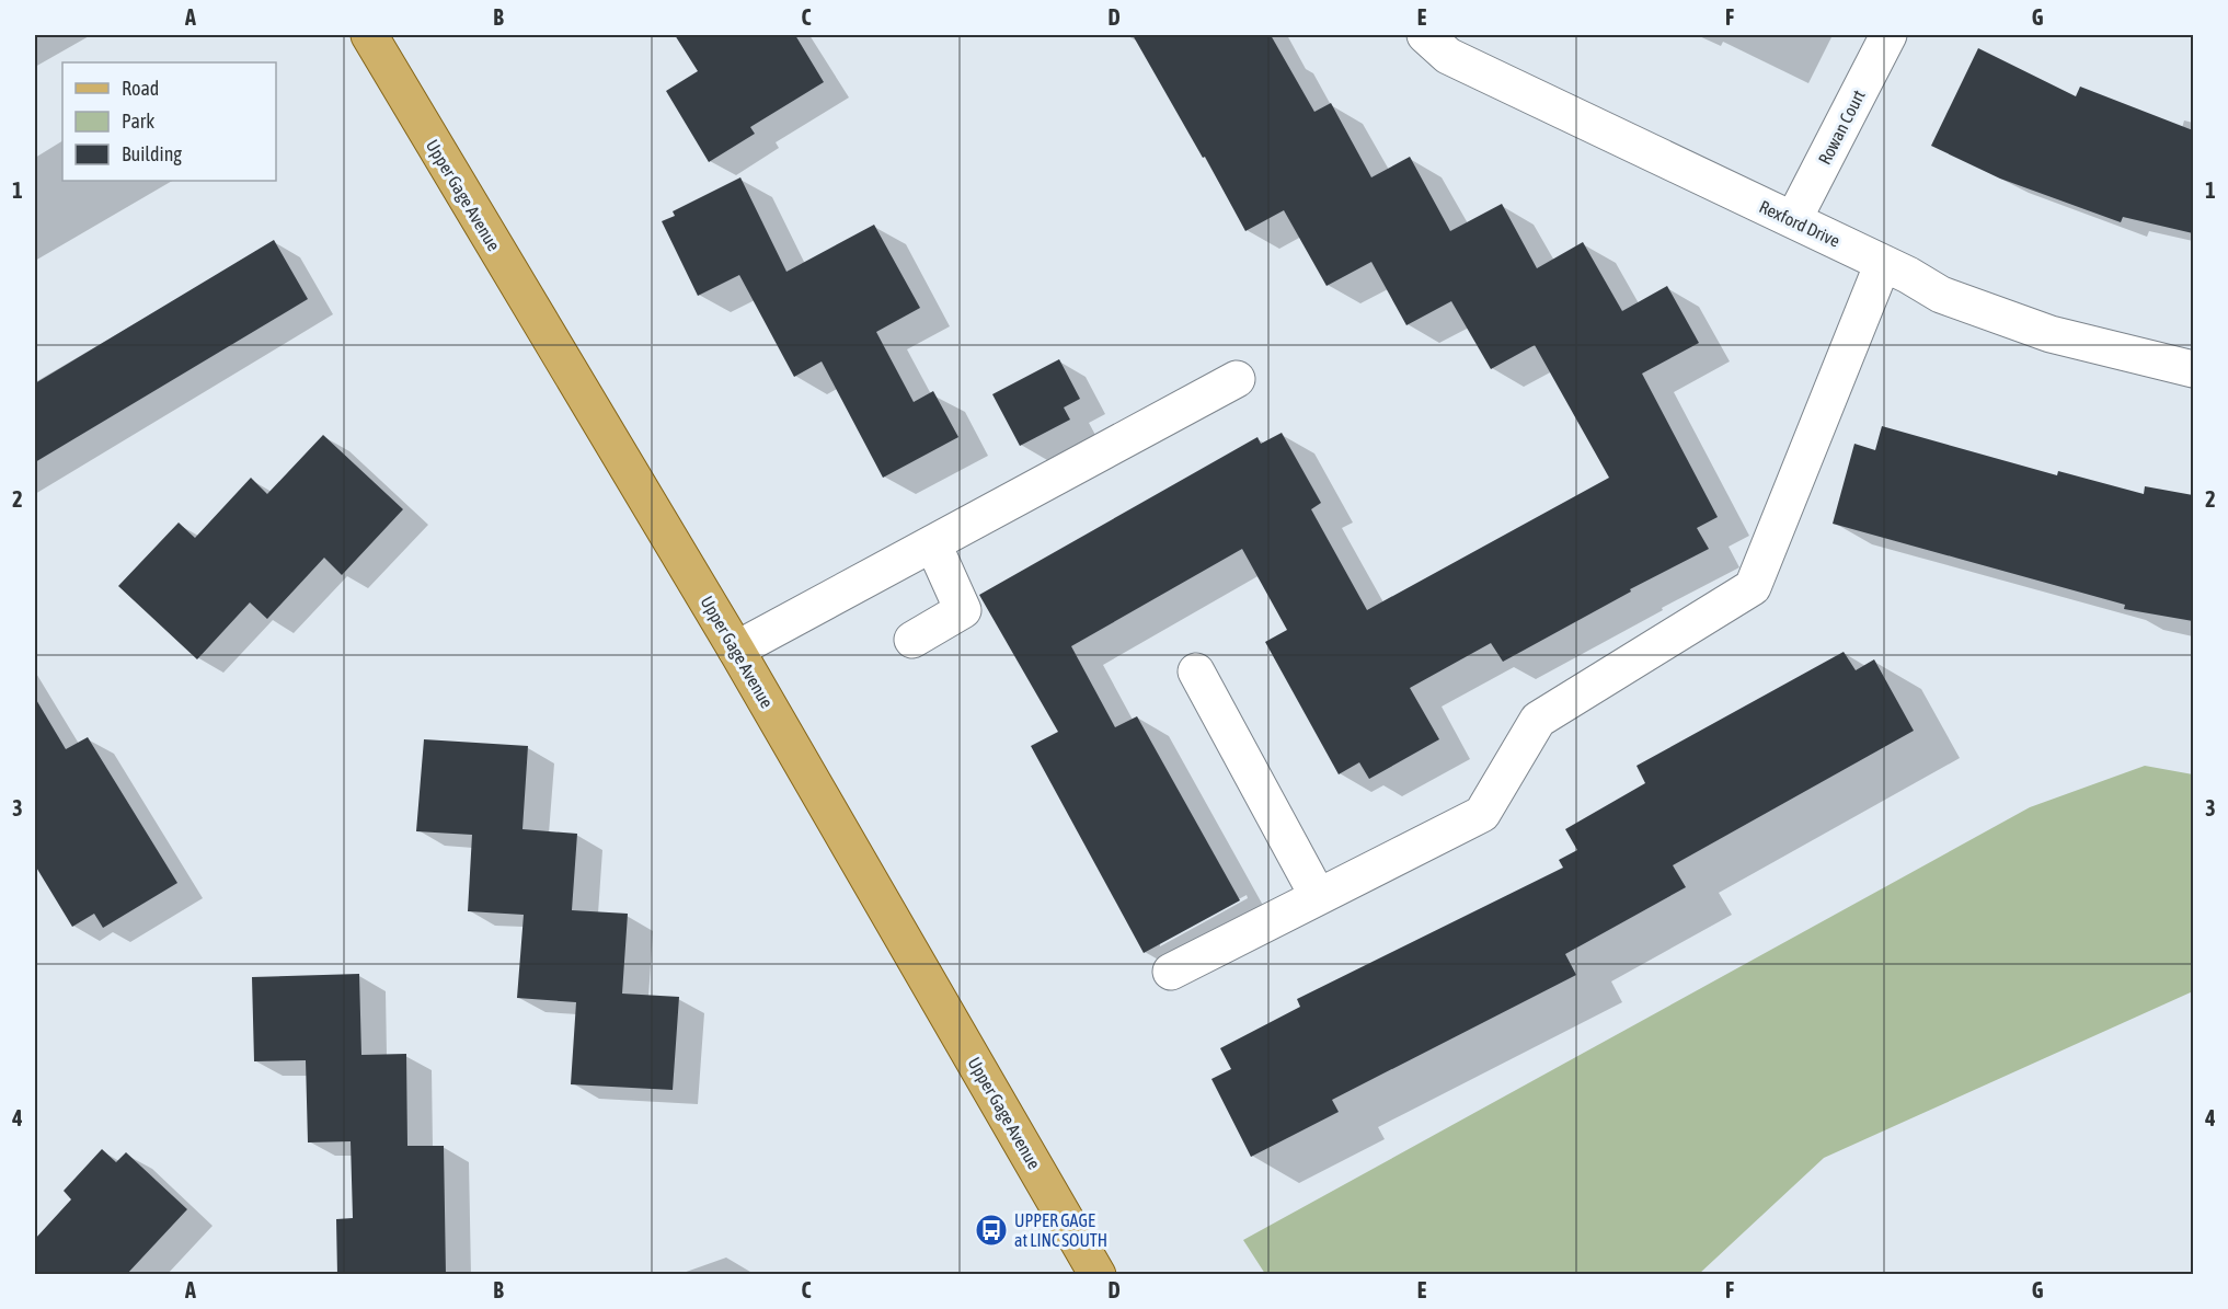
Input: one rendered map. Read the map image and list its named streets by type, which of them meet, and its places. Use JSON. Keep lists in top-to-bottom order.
{
  "streets": {
    "main road": ["Upper Gage Avenue"],
    "street": ["Rowan Court", "Rexford Drive"]
  },
  "crossings": [
    ["Rowan Court", "Rexford Drive"]
  ],
  "places": {
    "bus stop": ["UPPER GAGE at LINC SOUTH"]
  },
  "legend": ["Road", "Park", "Building"],
  "grid": {
    "columns": [
      "A",
      "B",
      "C",
      "D",
      "E",
      "F",
      "G"
    ],
    "rows": [
      "1",
      "2",
      "3",
      "4"
    ]
  }
}
